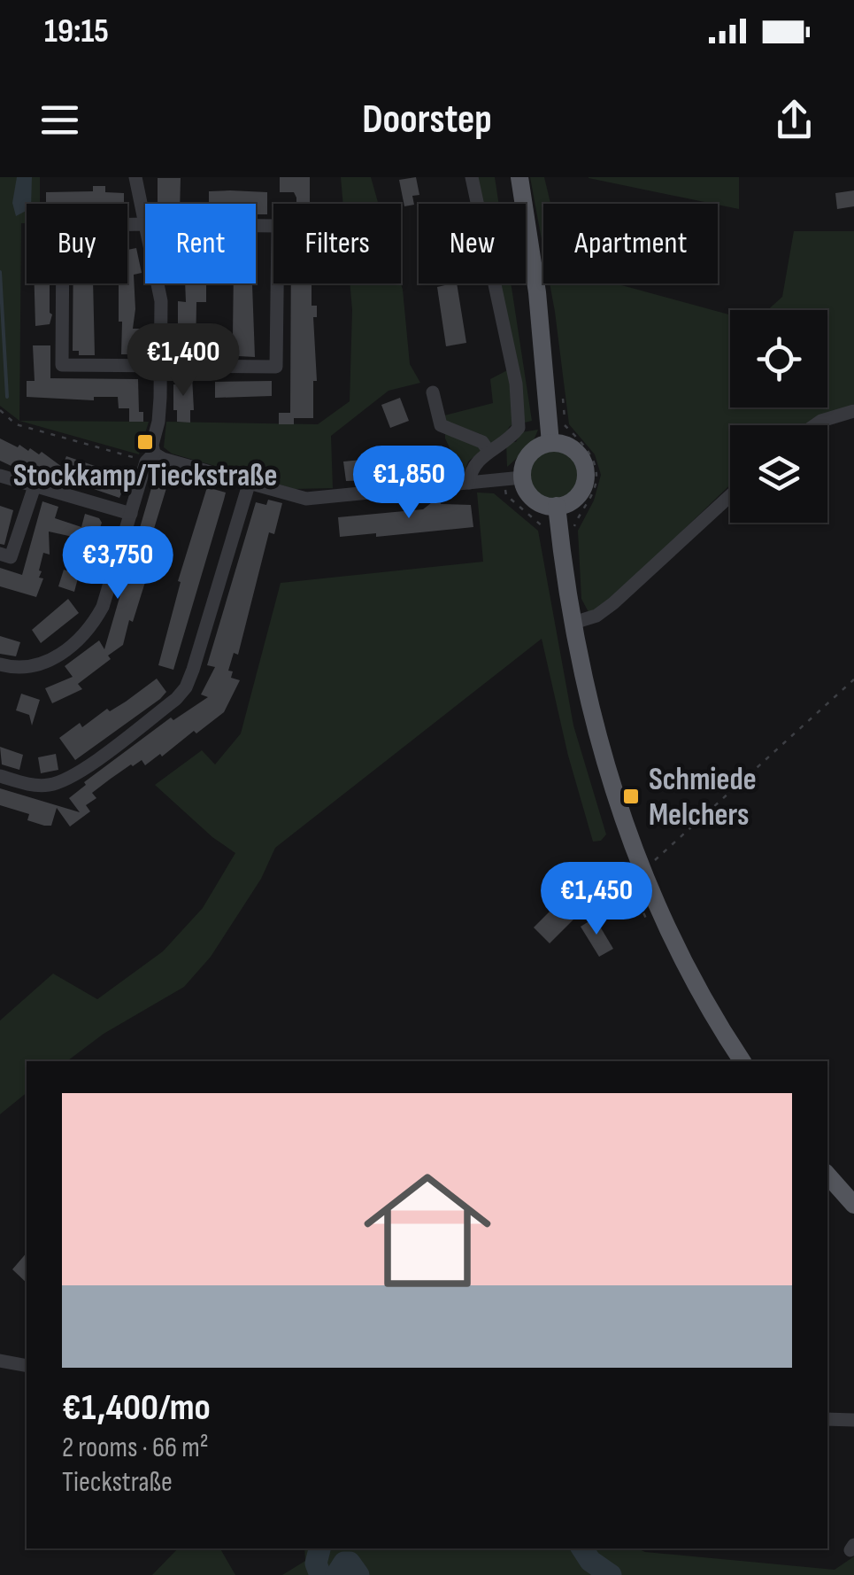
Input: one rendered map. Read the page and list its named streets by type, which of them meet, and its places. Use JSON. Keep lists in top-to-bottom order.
{
  "places": {
    "transit": ["Stockkamp/Tieckstraße", "Schmiede Melchers"]
  },
  "page": {
    "status": "19:15",
    "header": "Doorstep",
    "chip": [
      "Buy",
      "Rent",
      "Filters",
      "New",
      "Apartment"
    ],
    "price": [
      "€1,400",
      "€1,850",
      "€3,750",
      "€1,450"
    ],
    "list": [
      {
        "name": "€1,400/mo",
        "note": "2 rooms · 66 m² · Tieckstraße"
      }
    ]
  }
}
